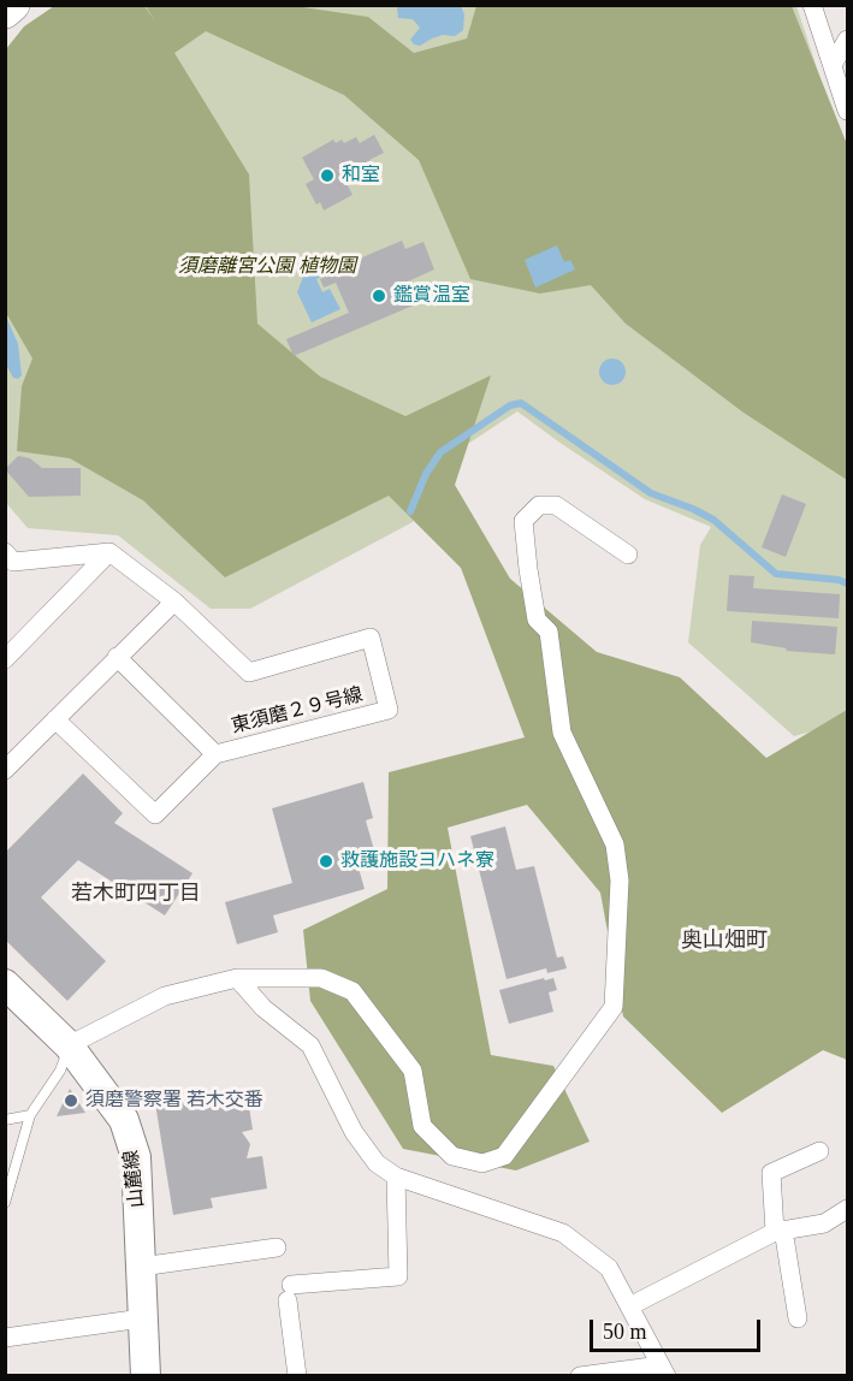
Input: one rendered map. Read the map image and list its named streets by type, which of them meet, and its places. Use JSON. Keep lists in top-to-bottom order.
{
  "streets": {
    "main road": ["山麓線"],
    "street": ["東須磨２９号線"]
  },
  "districts": ["若木町四丁目", "奥山畑町"],
  "parks": ["須磨離宮公園 植物園"],
  "places": [
    "和室",
    "鑑賞温室",
    "救護施設ヨハネ寮",
    "須磨警察署 若木交番"
  ],
  "scale_bar": "50 m"
}
